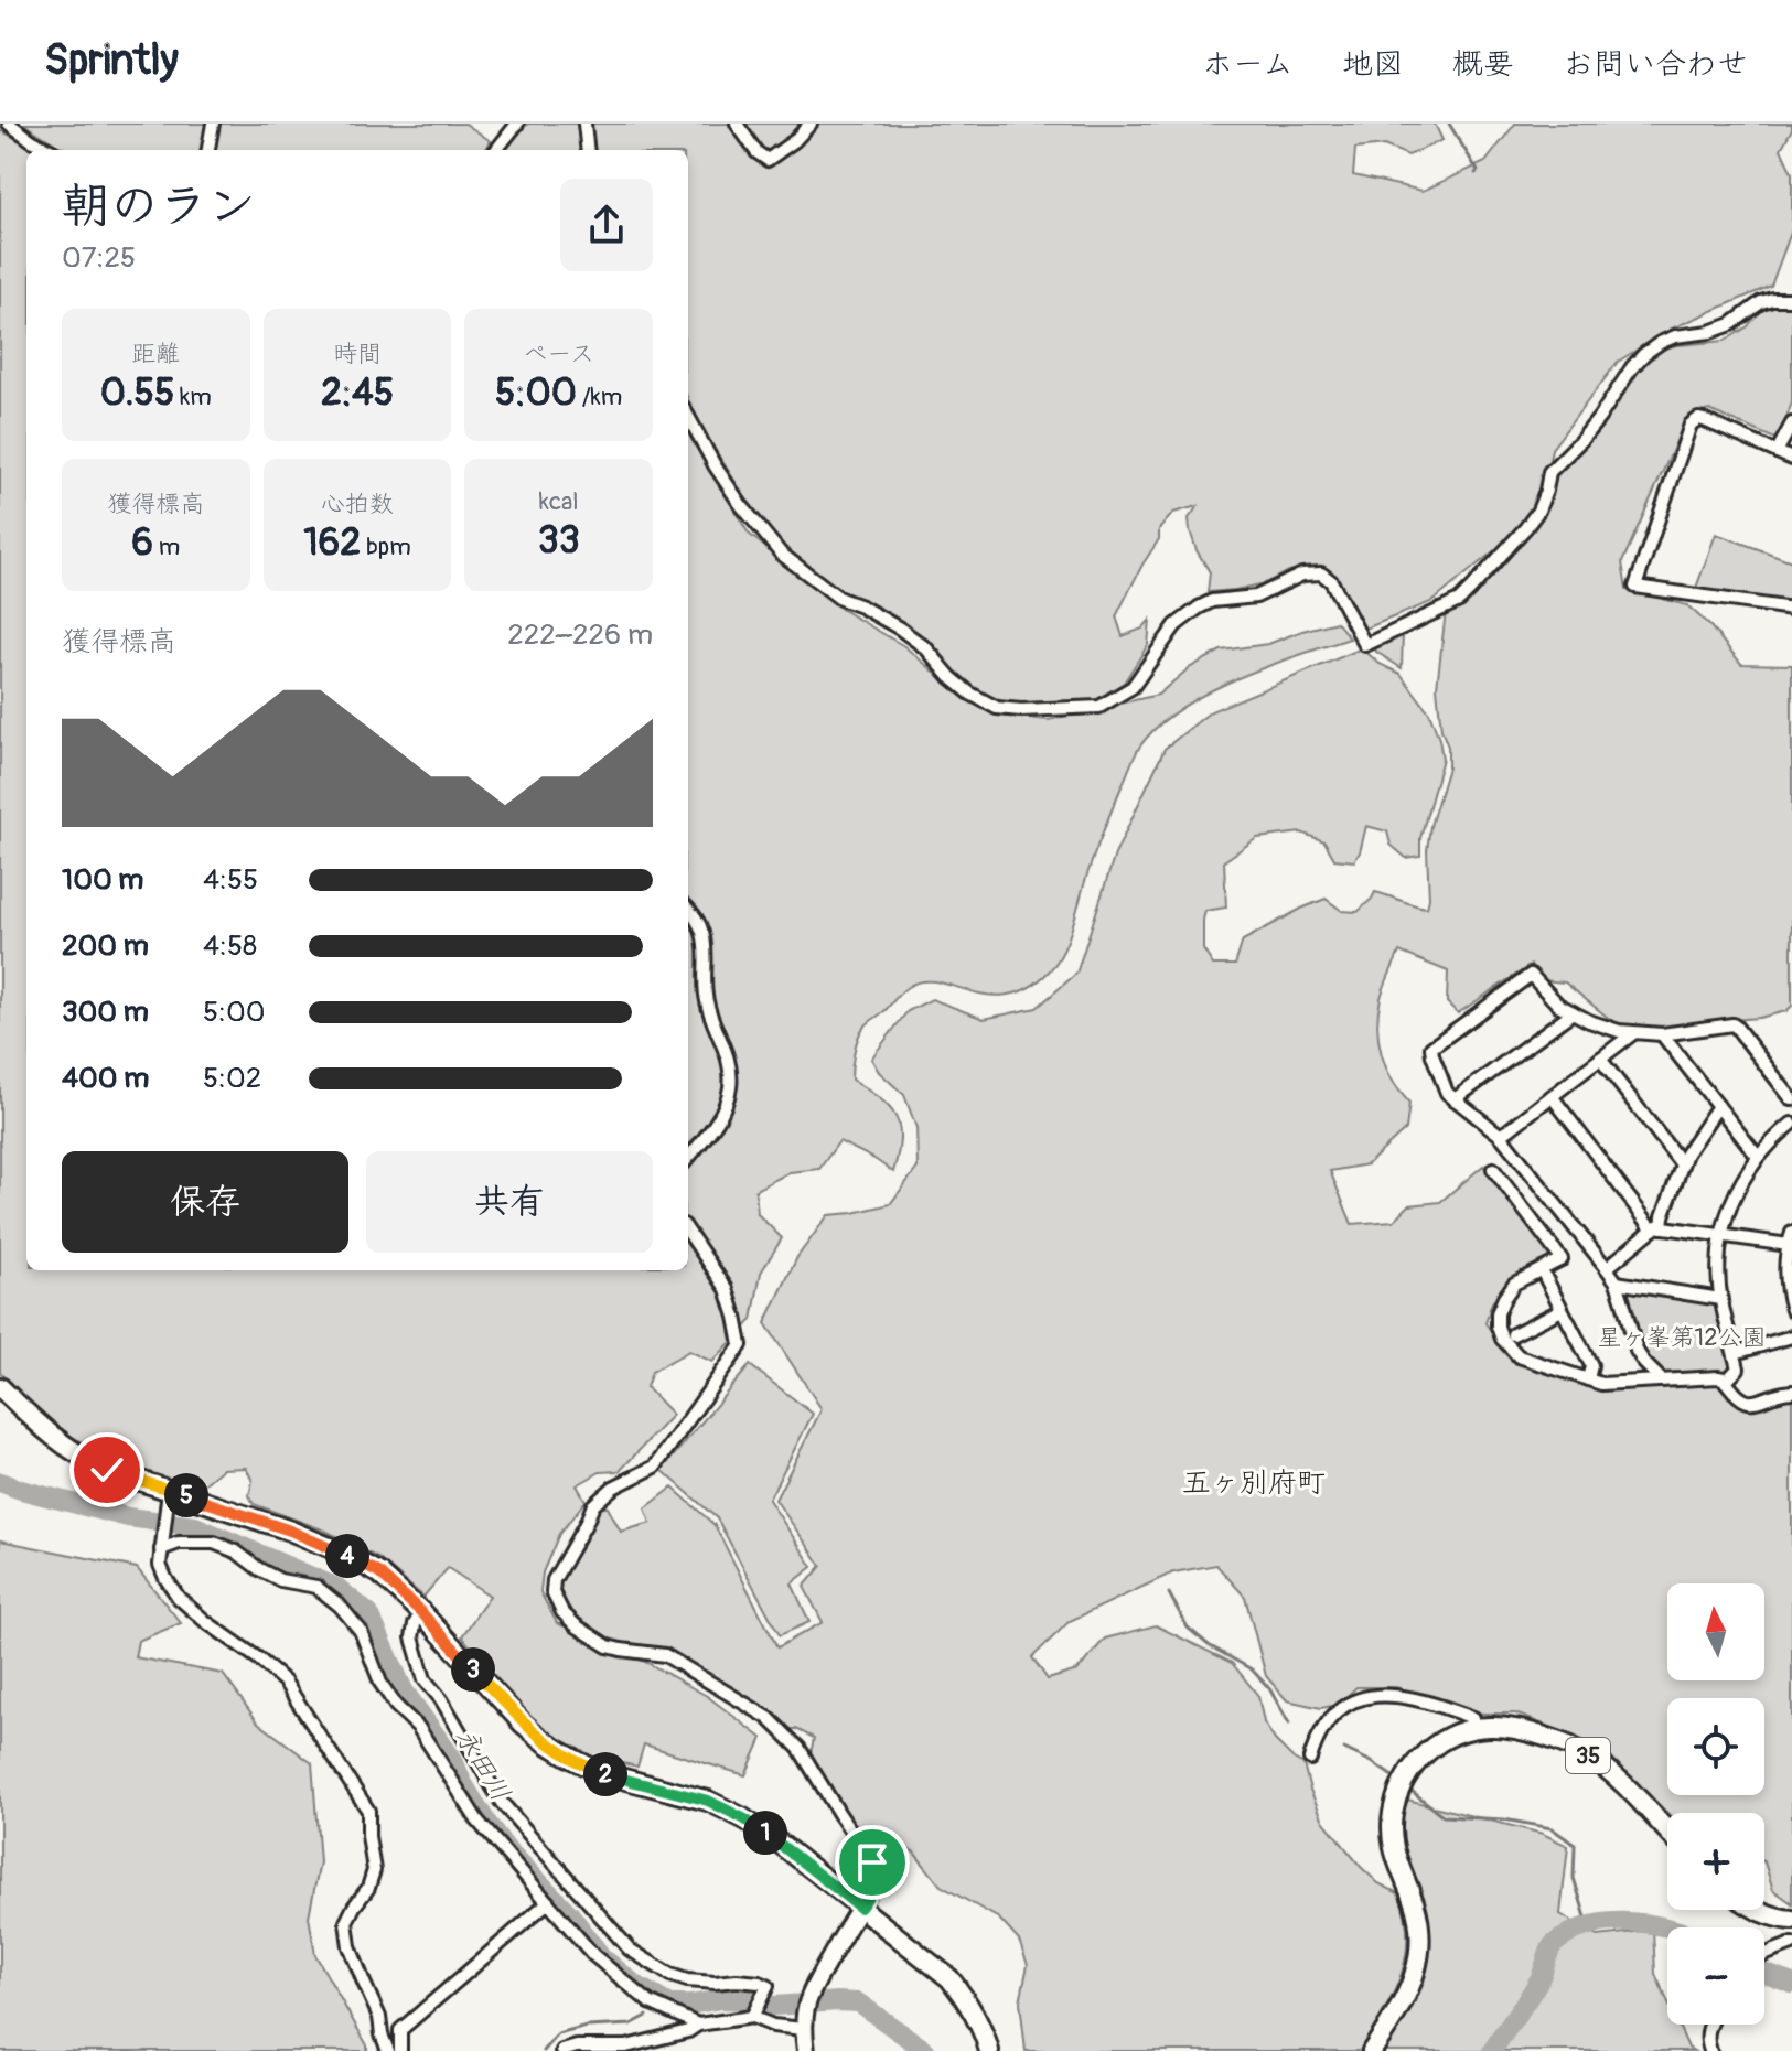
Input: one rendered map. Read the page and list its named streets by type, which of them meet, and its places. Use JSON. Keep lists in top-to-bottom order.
{
  "streets": {
    "main road": ["35"]
  },
  "districts": ["五ヶ別府町"],
  "water": ["永田川"],
  "parks": ["星ヶ峯第12公園"],
  "north": "top",
  "page": {
    "header": "Sprintly",
    "nav": [
      "ホーム",
      "地図",
      "概要",
      "お問い合わせ"
    ],
    "heading": ["朝のラン", "07:25"],
    "stats": [
      ["距離", "0.55 km"],
      ["時間", "2:45"],
      ["ペース", "5:00 /km"],
      ["獲得標高", "6 m"],
      ["心拍数", "162 bpm"],
      ["kcal", "33"]
    ],
    "chart": ["獲得標高", "222–226 m"],
    "list": [
      {
        "name": "100 m",
        "note": "4:55"
      },
      {
        "name": "200 m",
        "note": "4:58"
      },
      {
        "name": "300 m",
        "note": "5:00"
      },
      {
        "name": "400 m",
        "note": "5:02"
      }
    ],
    "buttons": ["保存", "共有"],
    "pins": [
      "5",
      "4",
      "3",
      "2",
      "1"
    ],
    "map_buttons": ["+", "−"]
  }
}
